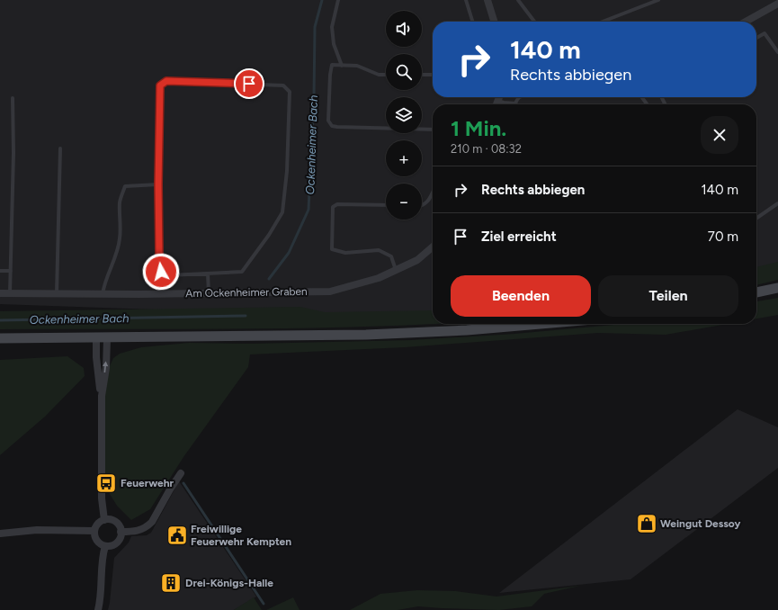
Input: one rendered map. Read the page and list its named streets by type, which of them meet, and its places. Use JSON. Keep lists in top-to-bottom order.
{
  "streets": {
    "street": ["Am Ockenheimer Graben"]
  },
  "water": ["Ockenheimer Bach"],
  "places": {
    "bus stop": ["Feuerwehr"],
    "shop": ["Weingut Dessoy"],
    "public building": ["Freiwillige Feuerwehr Kempten"],
    "building": ["Drei-Königs-Halle"]
  },
  "page": {
    "map_buttons": ["+", "−"],
    "turn": ["140 m", "Rechts abbiegen"],
    "heading": ["1 Min.", "210 m · 08:32"],
    "list": [
      {
        "name": "Rechts abbiegen",
        "value": "140 m"
      },
      {
        "name": "Ziel erreicht",
        "value": "70 m"
      }
    ],
    "buttons": ["Beenden", "Teilen"]
  }
}
